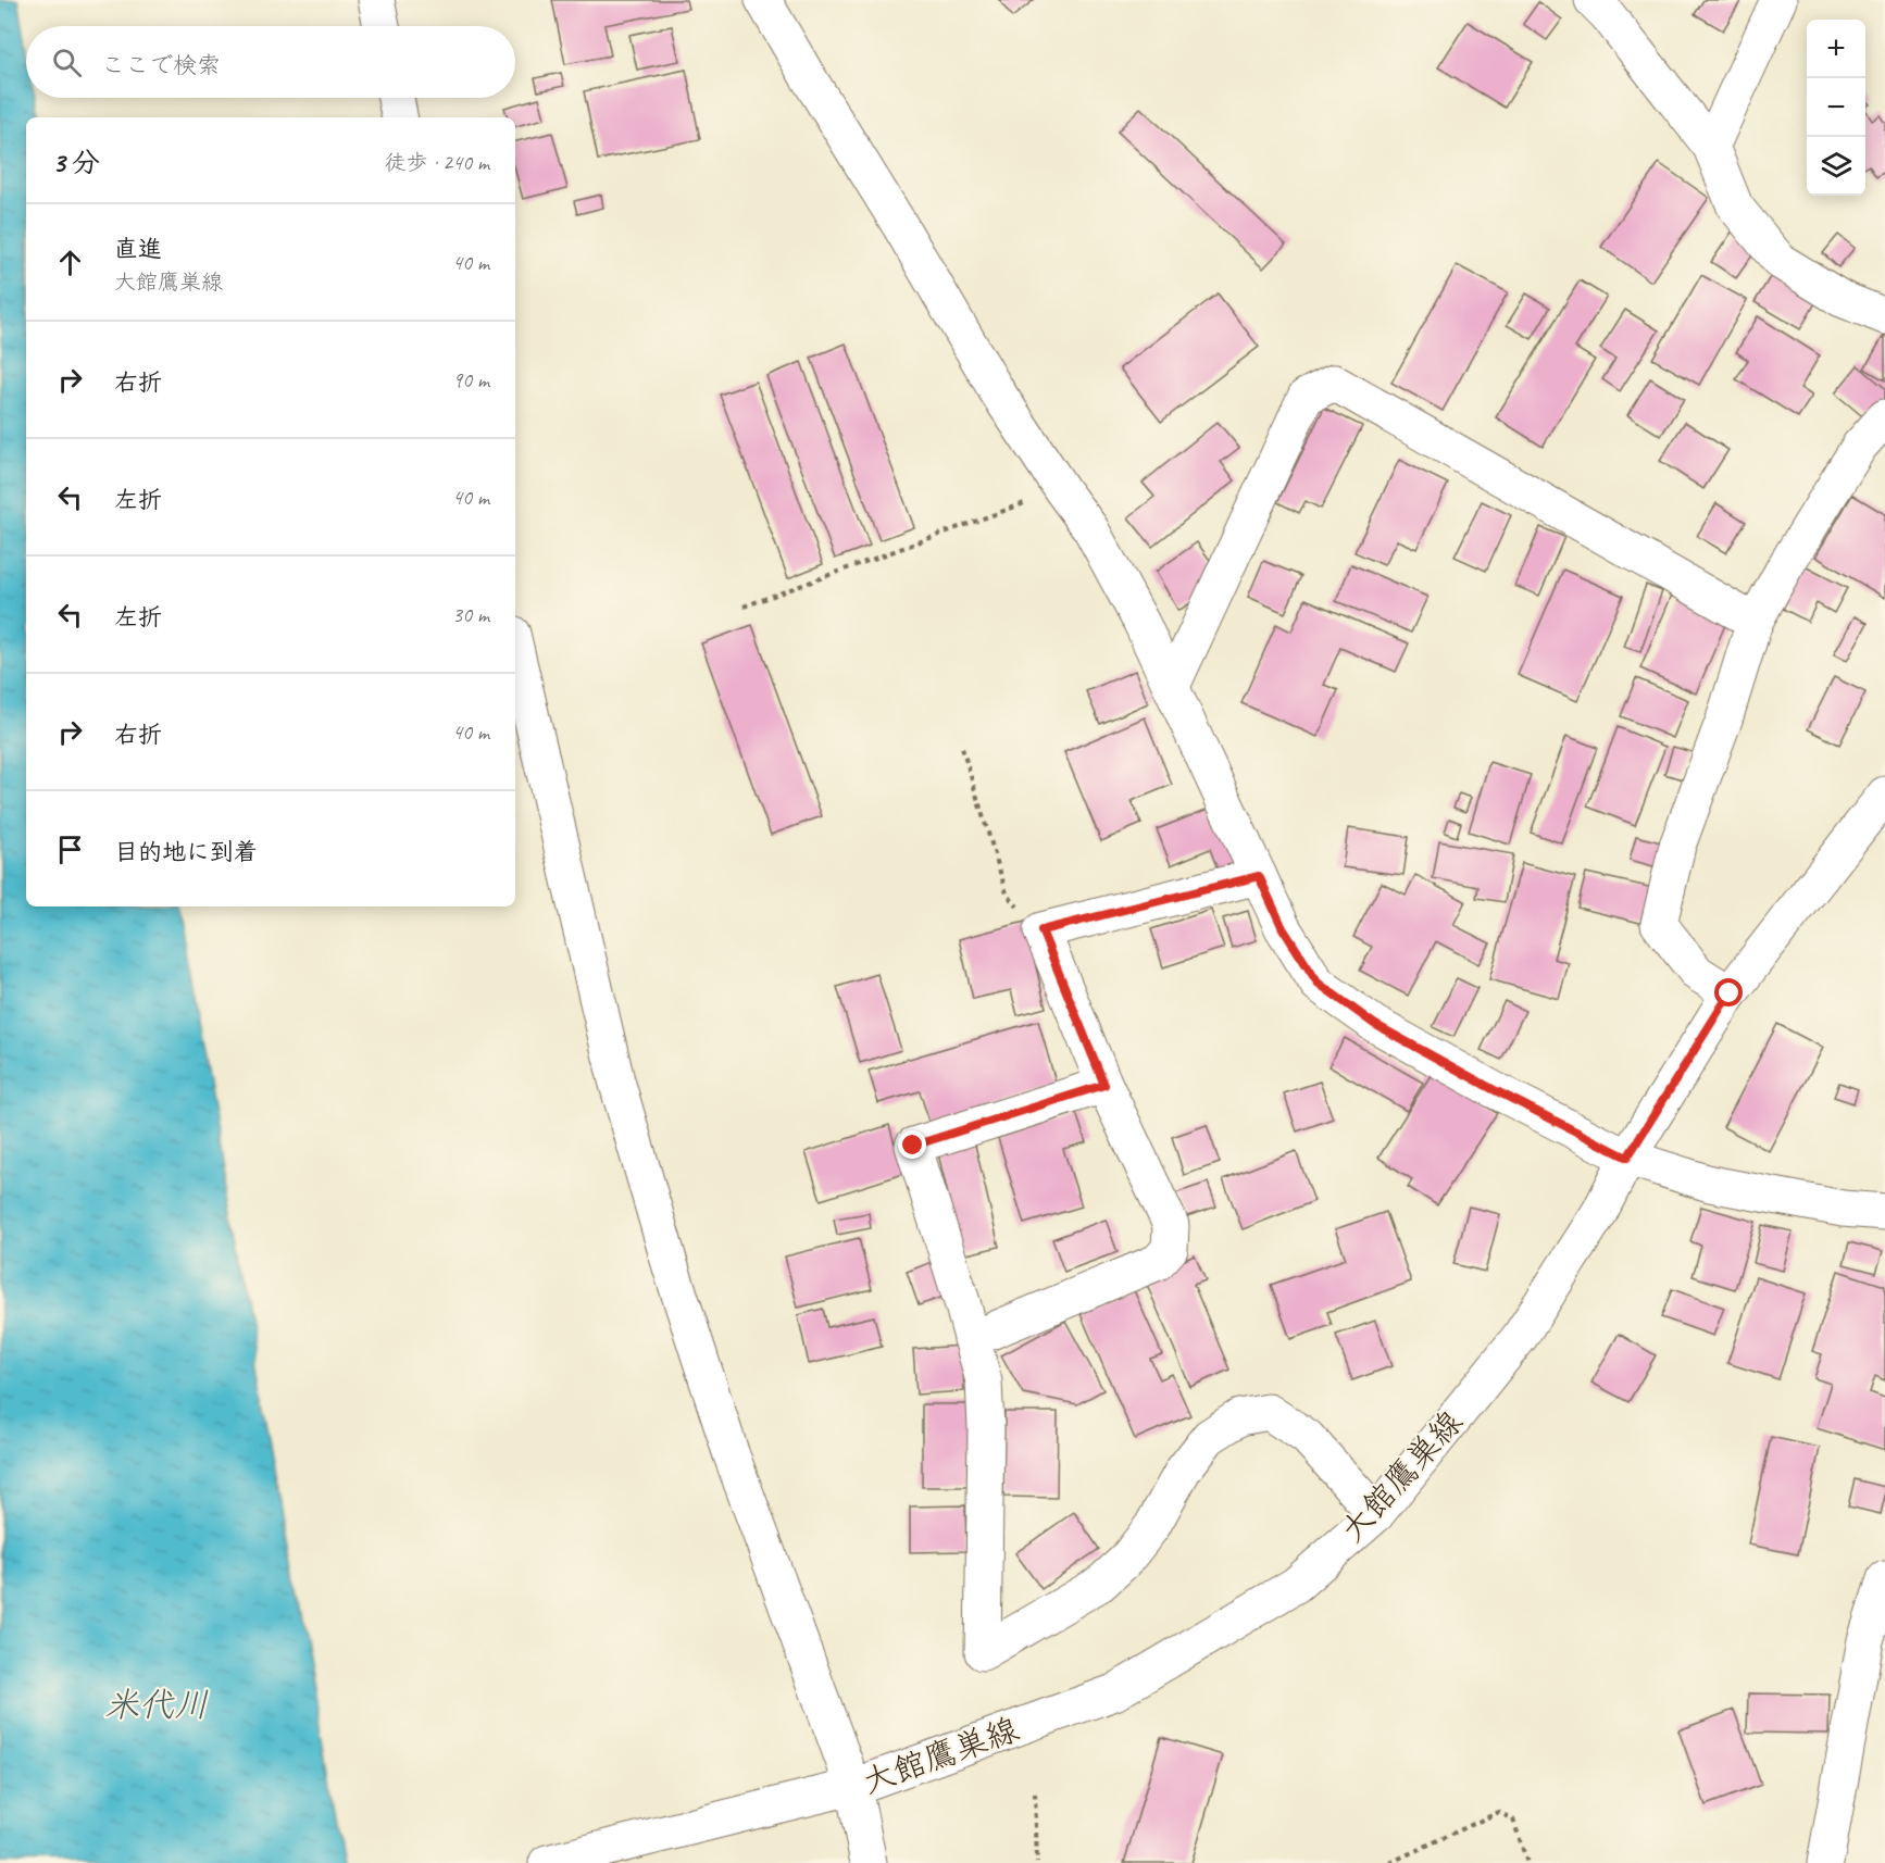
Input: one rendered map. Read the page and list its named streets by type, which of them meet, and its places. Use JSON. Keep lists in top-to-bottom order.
{
  "streets": {
    "street": ["大館鷹巣線"]
  },
  "water": ["米代川"],
  "page": {
    "map_buttons": ["+", "−"],
    "search": "ここで検索",
    "heading": ["3 分", "徒歩 · 240 m"],
    "list": [
      ["直進", "大館鷹巣線", "40 m"],
      ["右折", "90 m"],
      ["左折", "40 m"],
      ["左折", "30 m"],
      ["右折", "40 m"],
      "目的地に到着"
    ]
  }
}
